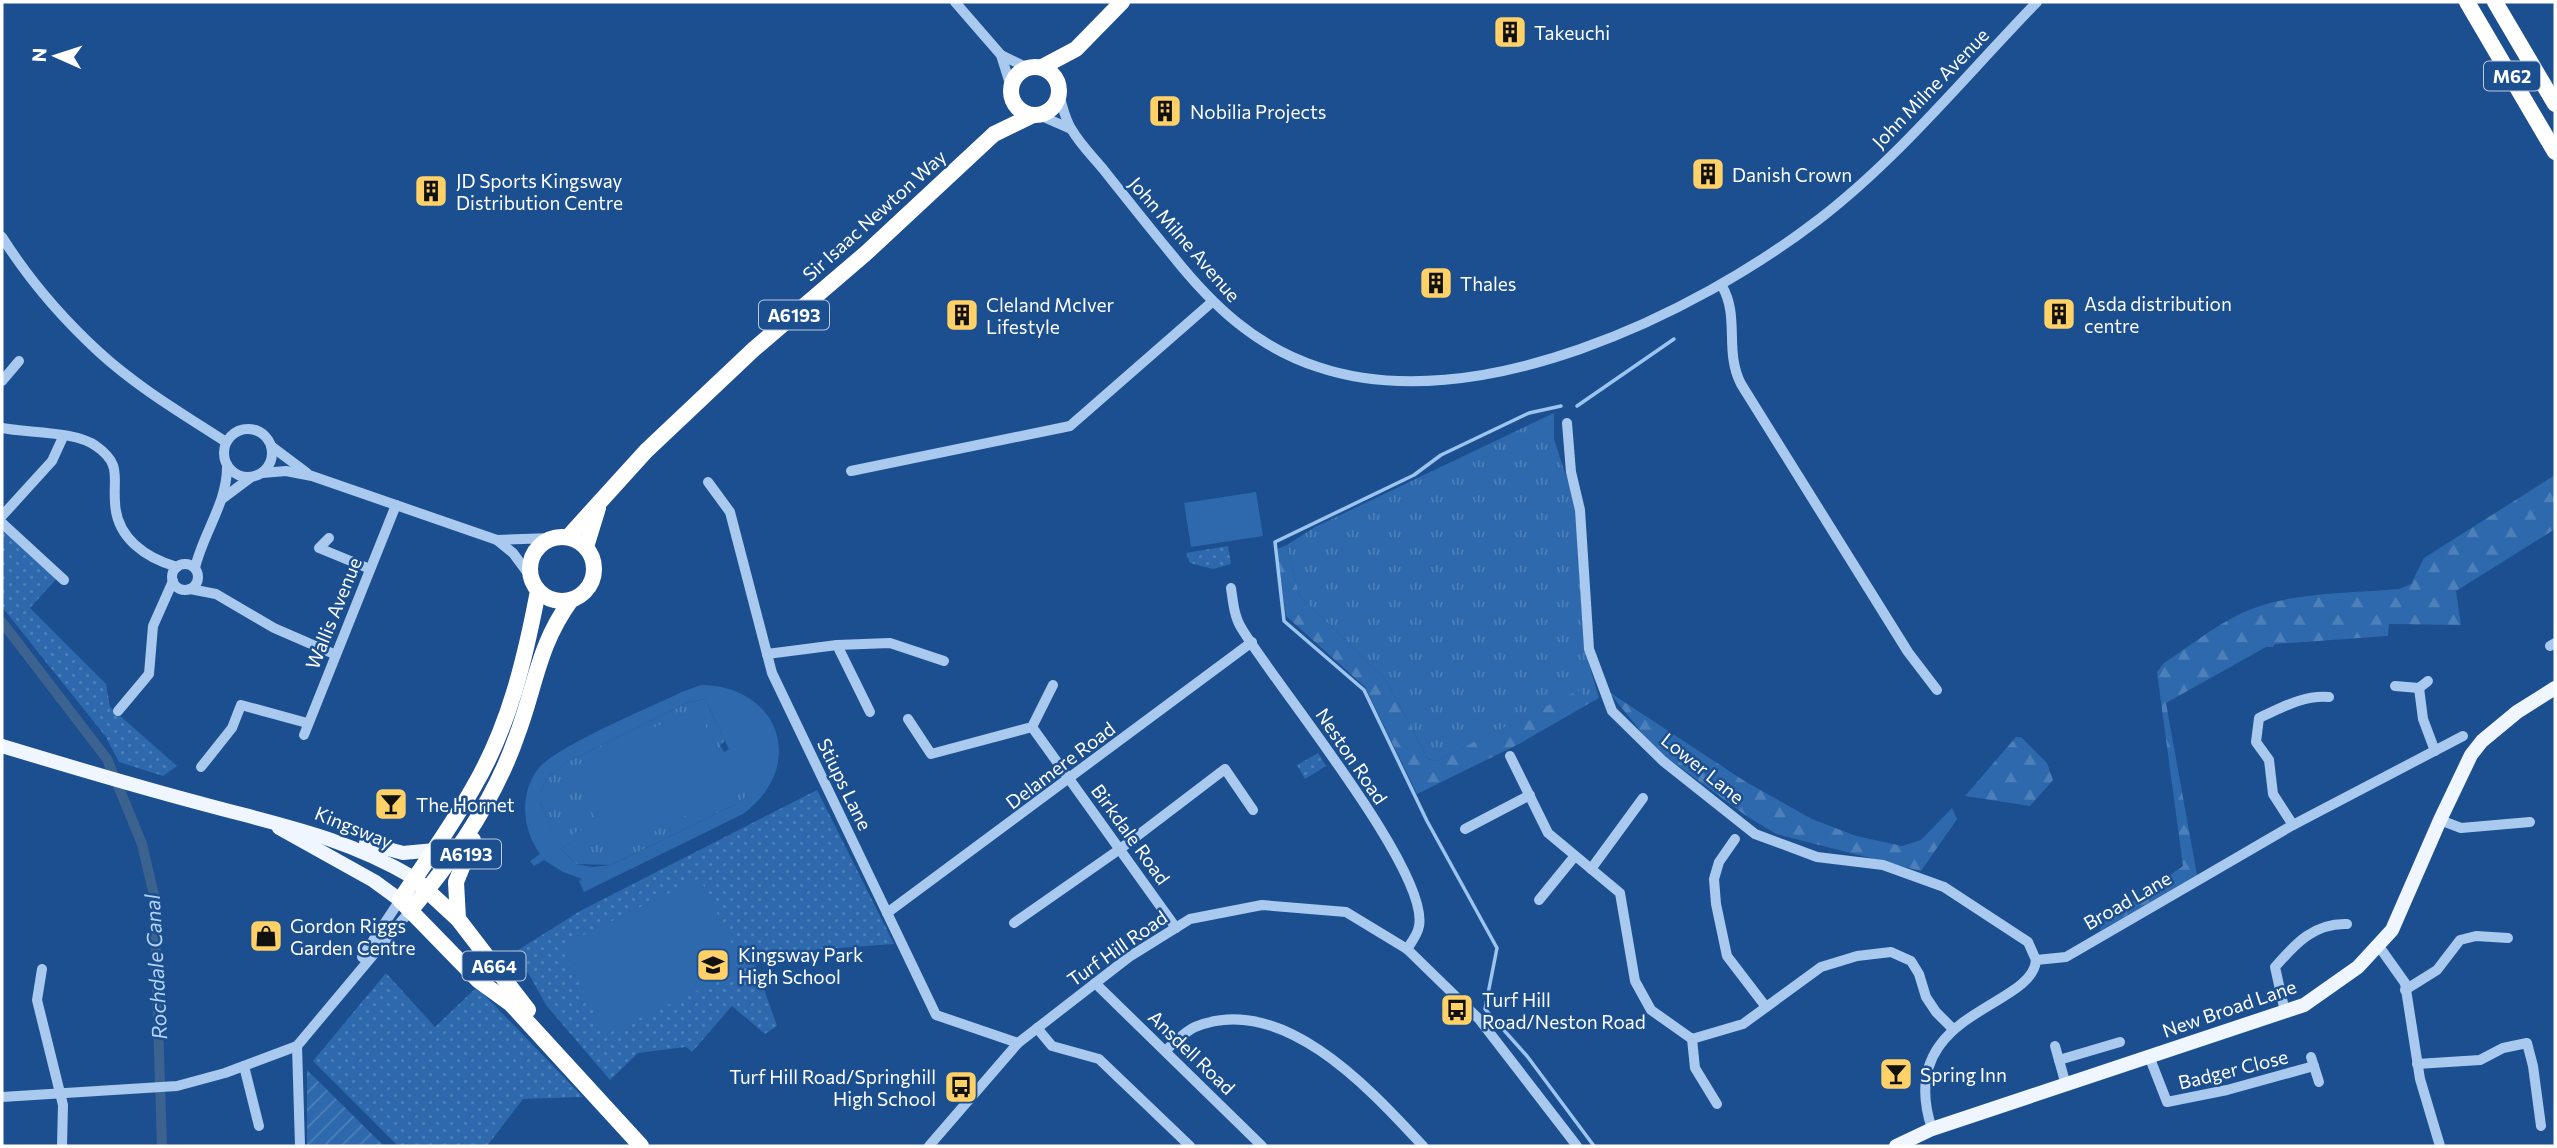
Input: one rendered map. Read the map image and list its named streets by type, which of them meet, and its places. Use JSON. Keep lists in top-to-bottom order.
{
  "streets": {
    "highway": [
      "M62",
      "Sir Isaac Newton Way",
      "A6193",
      "Kingsway",
      "A664"
    ],
    "main road": ["New Broad Lane"],
    "street": [
      "John Milne Avenue",
      "Wallis Avenue",
      "Neston Road",
      "Delamere Road",
      "Lower Lane",
      "Stiups Lane",
      "Birkdale Road",
      "Broad Lane",
      "Turf Hill Road",
      "Ansdell Road",
      "Badger Close"
    ]
  },
  "crossings": [
    ["John Milne Avenue", "Sir Isaac Newton Way"],
    ["John Milne Avenue", "A6193"],
    ["Sir Isaac Newton Way", "A6193"],
    ["A6193", "Kingsway"],
    ["A6193", "A664"],
    ["Neston Road", "Delamere Road"],
    ["Neston Road", "Turf Hill Road"],
    ["Delamere Road", "Stiups Lane"],
    ["Delamere Road", "Birkdale Road"],
    ["Lower Lane", "Broad Lane"],
    ["Stiups Lane", "Turf Hill Road"],
    ["Kingsway", "A664"],
    ["Birkdale Road", "Turf Hill Road"],
    ["Turf Hill Road", "Ansdell Road"],
    ["New Broad Lane", "Badger Close"]
  ],
  "water": ["Rochdale Canal"],
  "places": {
    "building": [
      "Takeuchi",
      "Nobilia Projects",
      "Danish Crown",
      "JD Sports Kingsway Distribution Centre",
      "Thales",
      "Asda distribution centre",
      "Cleland McIver Lifestyle"
    ],
    "bar": ["The Hornet", "Spring Inn"],
    "shop": ["Gordon Riggs Garden Centre"],
    "school or university": ["Kingsway Park High School"],
    "bus stop": ["Turf Hill Road/Neston Road", "Turf Hill Road/Springhill High School"]
  },
  "north": "left"
}
